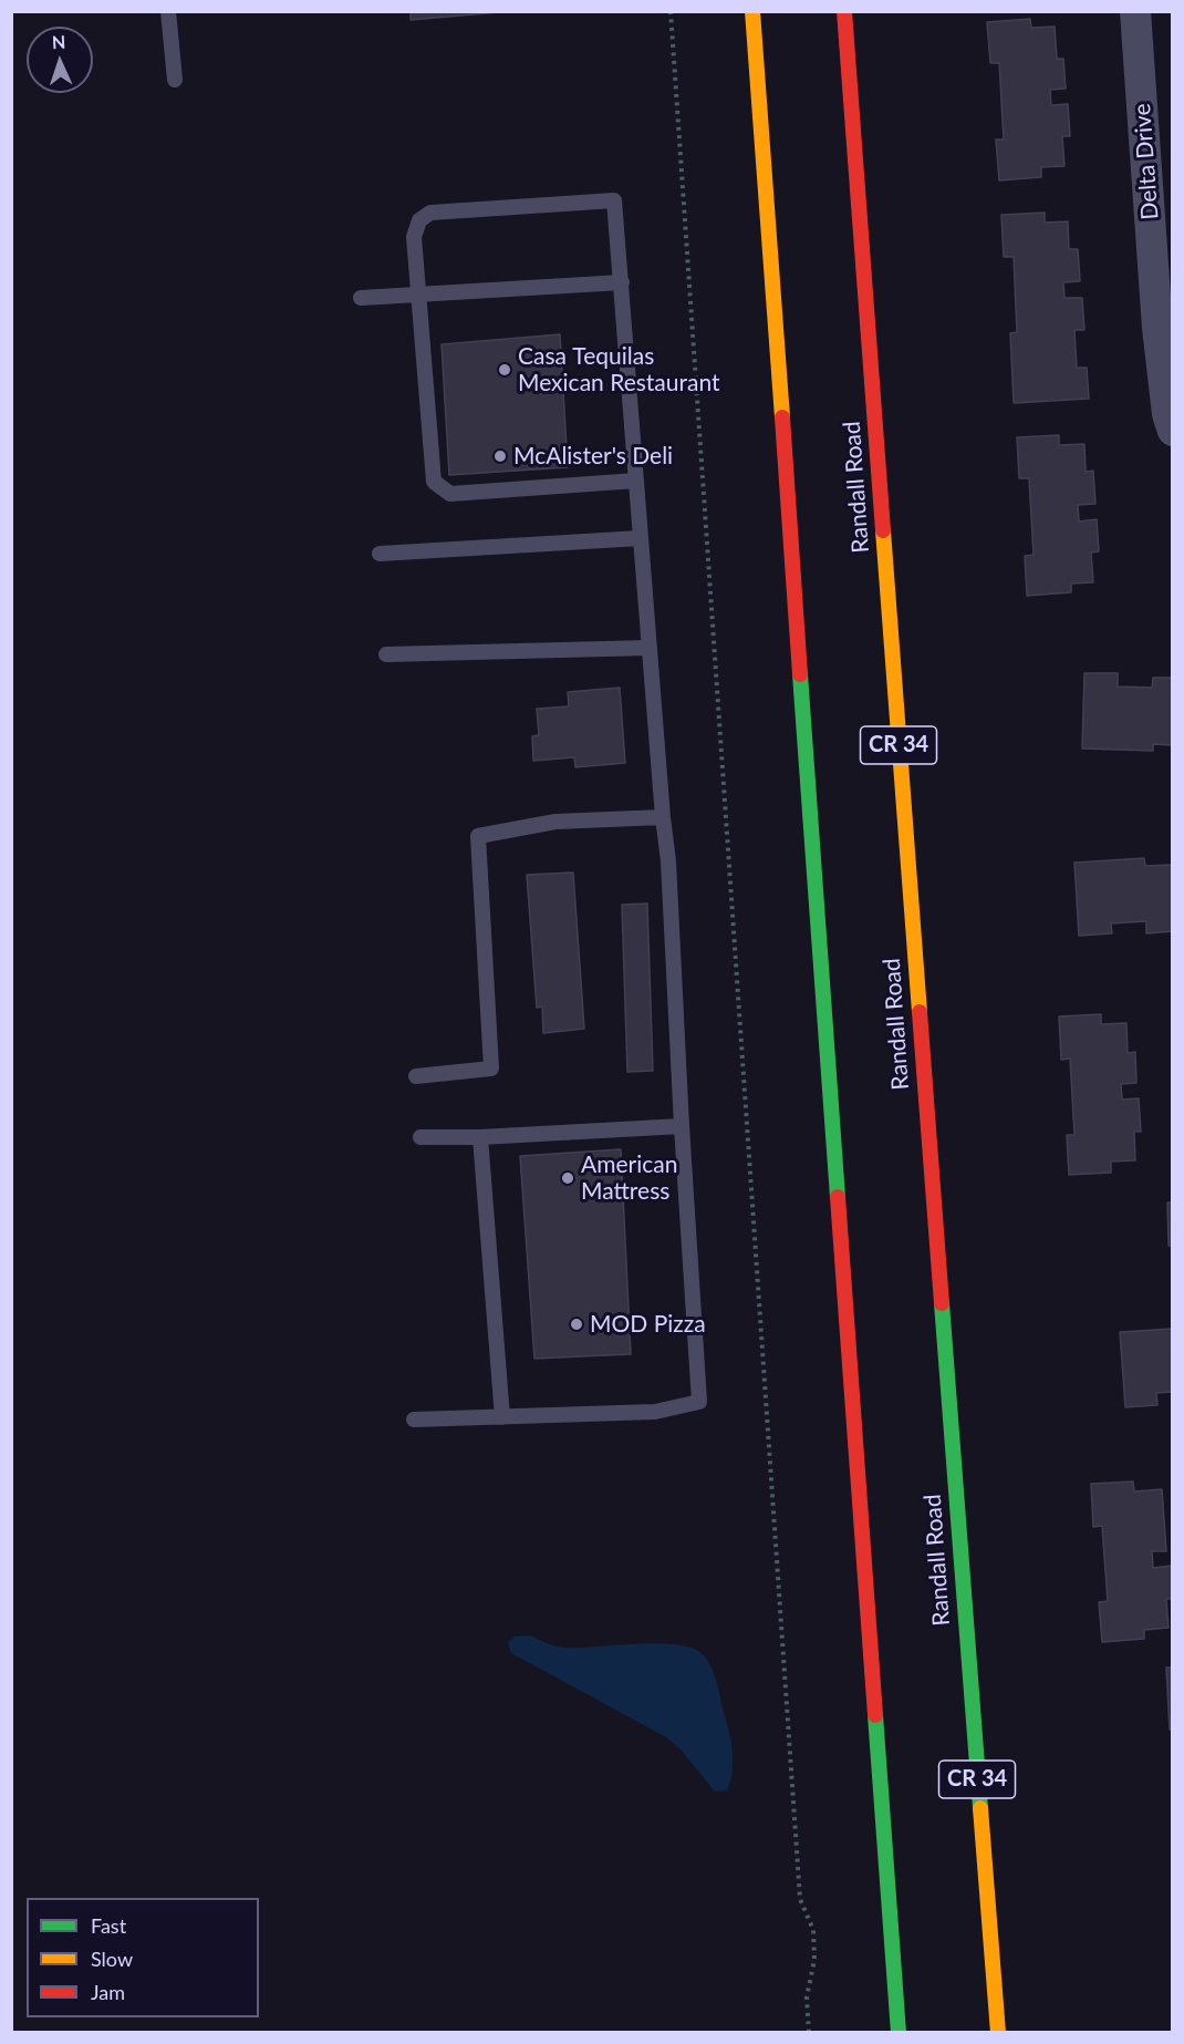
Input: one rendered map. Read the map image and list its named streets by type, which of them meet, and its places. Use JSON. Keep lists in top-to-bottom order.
{
  "streets": {
    "main road": ["Randall Road", "CR 34"],
    "street": ["Delta Drive"]
  },
  "places": [
    "Casa Tequilas Mexican Restaurant",
    "McAlister's Deli",
    "American Mattress",
    "MOD Pizza"
  ],
  "legend": ["Fast", "Slow", "Jam"],
  "north": "top"
}
